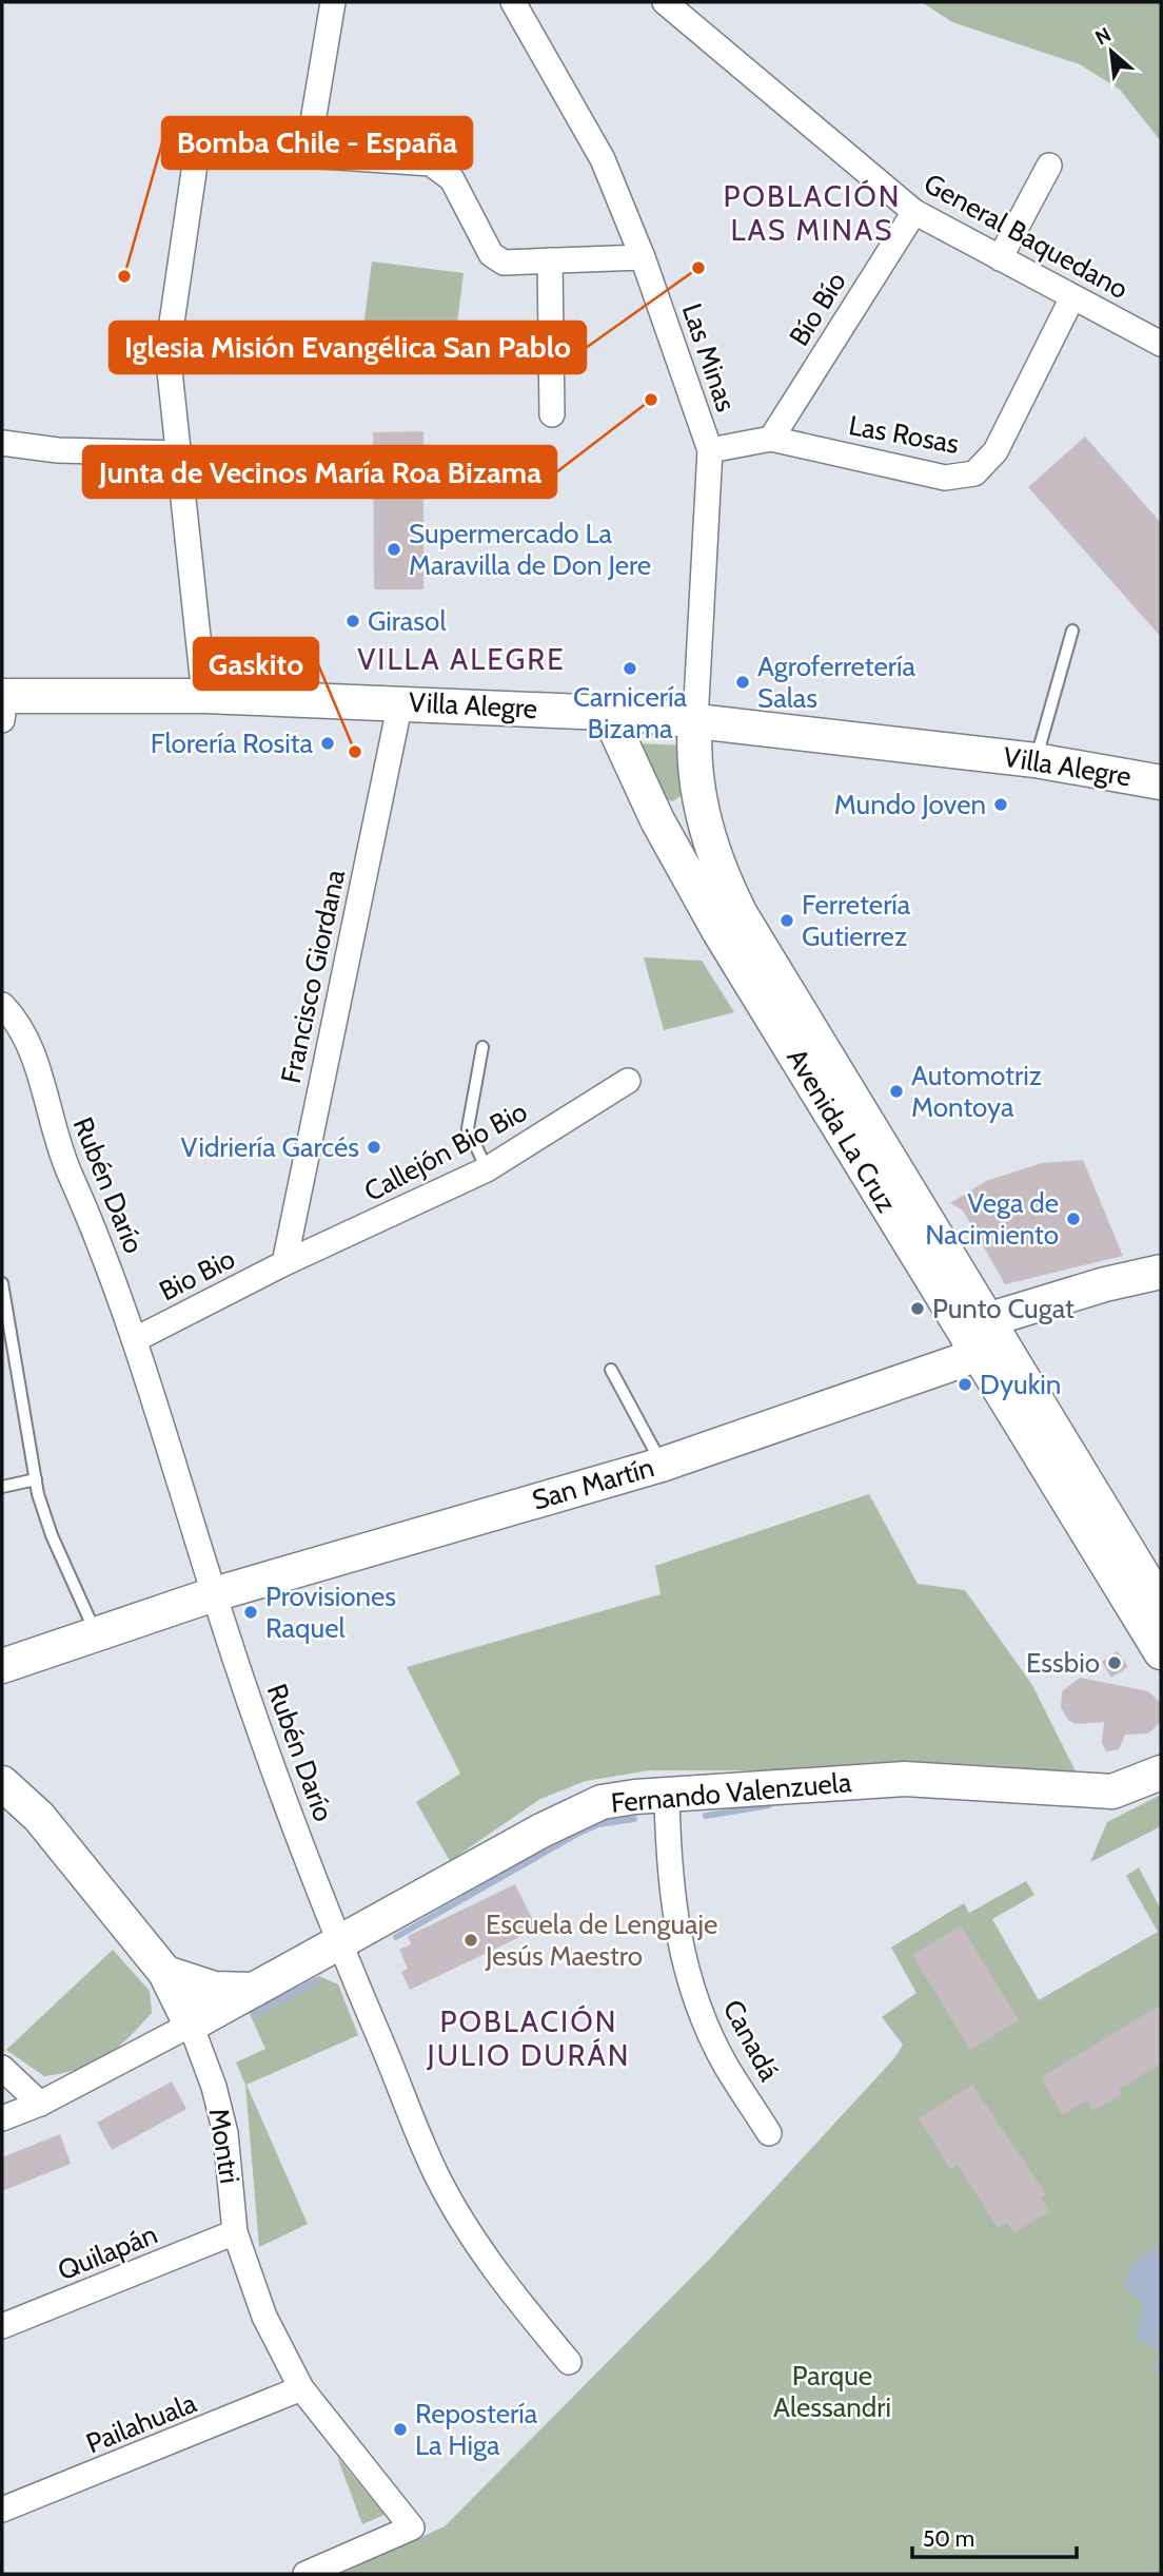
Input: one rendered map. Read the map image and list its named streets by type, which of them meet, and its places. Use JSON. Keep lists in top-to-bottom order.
{
  "streets": {
    "main road": [
      "Villa Alegre",
      "Avenida La Cruz",
      "San Martín",
      "Fernando Valenzuela",
      "Montri"
    ],
    "street": [
      "General Baquedano",
      "Bío Bío",
      "Las Minas",
      "Las Rosas",
      "Francisco Giordana",
      "Callejón Bio Bio",
      "Rubén Darío",
      "Bio Bio",
      "Canadá",
      "Quilapán",
      "Pailahuala"
    ]
  },
  "crossings": [
    ["General Baquedano", "Bío Bío"],
    ["General Baquedano", "Las Rosas"],
    ["Bío Bío", "Las Rosas"],
    ["Las Minas", "Las Rosas"],
    ["Las Minas", "Villa Alegre"],
    ["Las Minas", "Avenida La Cruz"],
    ["Villa Alegre", "Francisco Giordana"],
    ["Villa Alegre", "Avenida La Cruz"],
    ["Francisco Giordana", "Callejón Bio Bio"],
    ["Francisco Giordana", "Bio Bio"],
    ["Avenida La Cruz", "San Martín"],
    ["Callejón Bio Bio", "Bio Bio"],
    ["Rubén Darío", "Bio Bio"],
    ["Rubén Darío", "San Martín"],
    ["Rubén Darío", "Fernando Valenzuela"],
    ["Fernando Valenzuela", "Canadá"],
    ["Fernando Valenzuela", "Montri"],
    ["Montri", "Quilapán"],
    ["Montri", "Pailahuala"]
  ],
  "districts": ["POBLACIÓN LAS MINAS", "VILLA ALEGRE", "POBLACIÓN JULIO DURÁN"],
  "parks": ["Parque Alessandri"],
  "places": [
    "Iglesia Misión Evangélica San Pablo",
    "Bomba Chile - España",
    "Junta de Vecinos María Roa Bizama",
    "Supermercado La Maravilla de Don Jere",
    "Girasol",
    "Carnicería Bizama",
    "Agroferretería Salas",
    "Florería Rosita",
    "Gaskito",
    "Mundo Joven",
    "Ferretería Gutierrez",
    "Automotriz Montoya",
    "Vidriería Garcés",
    "Vega de Nacimiento",
    "Punto Cugat",
    "Dyukin",
    "Provisiones Raquel",
    "Essbio",
    "Escuela de Lenguaje Jesús Maestro",
    "Repostería La Higa"
  ],
  "scale_bar": "50 m",
  "north": "top left"
}
